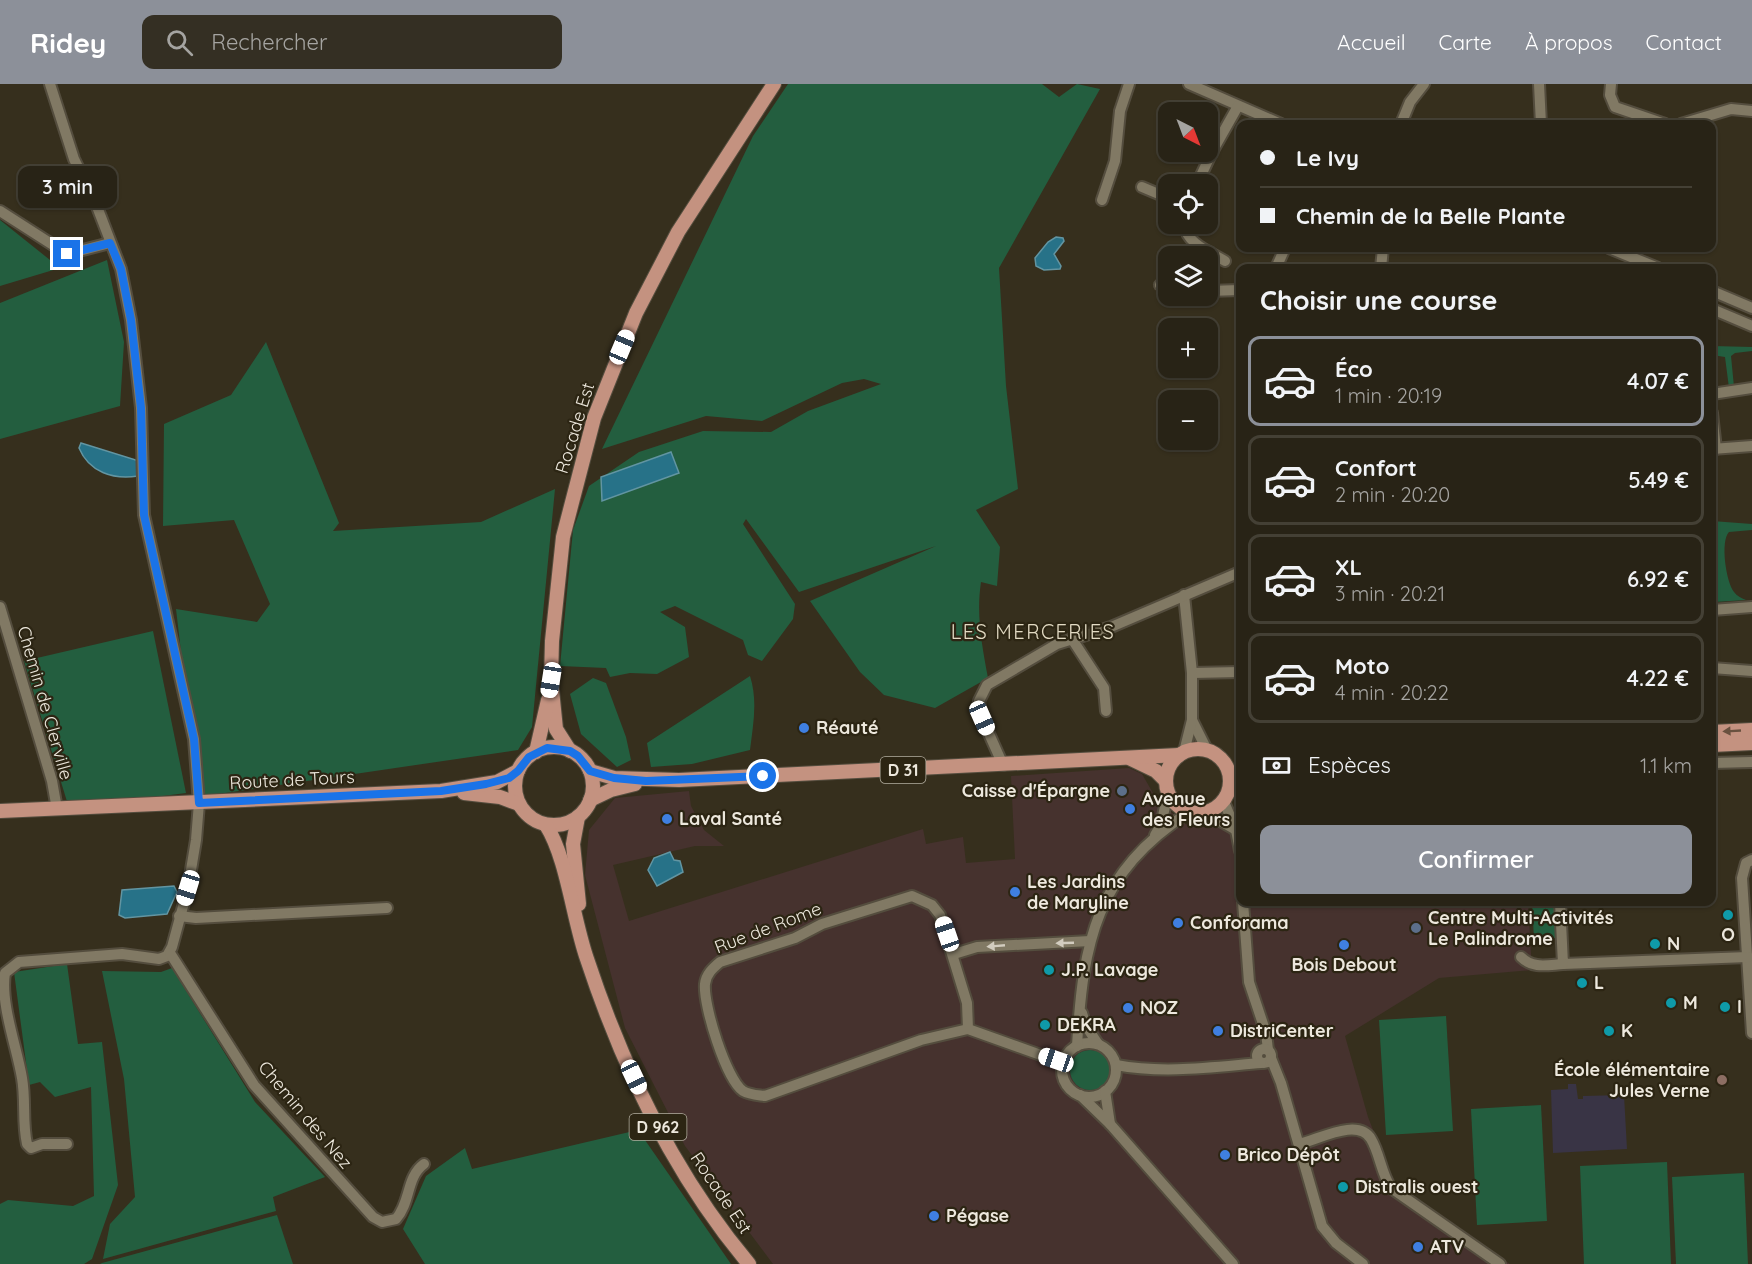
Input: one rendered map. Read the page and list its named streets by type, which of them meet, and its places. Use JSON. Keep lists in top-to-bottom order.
{
  "streets": {
    "main road": [
      "Rocade Est",
      "D 31",
      "Route de Tours",
      "D 962"
    ],
    "street": ["Chemin de Clerville", "Rue de Rome", "Chemin des Nez"]
  },
  "crossings": [
    ["Rocade Est", "D 31"],
    ["Rocade Est", "Route de Tours"],
    ["Chemin de Clerville", "Route de Tours"],
    ["D 31", "Route de Tours"]
  ],
  "districts": ["LES MERCERIES"],
  "places": [
    "Réauté",
    "Caisse d'Épargne",
    "Avenue des Fleurs",
    "Laval Santé",
    "Les Jardins de Maryline",
    "O",
    "Conforama",
    "Centre Multi-Activités Le Palindrome",
    "N",
    "Bois Debout",
    "J.P. Lavage",
    "L",
    "M",
    "I",
    "NOZ",
    "DEKRA",
    "DistriCenter",
    "K",
    "École élémentaire Jules Verne",
    "Brico Dépôt",
    "Distralis ouest",
    "Pégase",
    "ATV"
  ],
  "north": "bottom right",
  "page": {
    "header": "Ridey",
    "search": "Rechercher",
    "nav": [
      "Accueil",
      "Carte",
      "À propos",
      "Contact"
    ],
    "map_buttons": ["+", "−"],
    "banner": ["Le Ivy", "Chemin de la Belle Plante"],
    "bubble": "3 min",
    "heading": "Choisir une course",
    "list": [
      {
        "name": "Éco",
        "note": "1 min · 20:19",
        "value": "4.07 €"
      },
      {
        "name": "Confort",
        "note": "2 min · 20:20",
        "value": "5.49 €"
      },
      {
        "name": "XL",
        "note": "3 min · 20:21",
        "value": "6.92 €"
      },
      {
        "name": "Moto",
        "note": "4 min · 20:22",
        "value": "4.22 €"
      }
    ],
    "pay": ["Espèces", "1.1 km"],
    "buttons": "Confirmer"
  }
}
